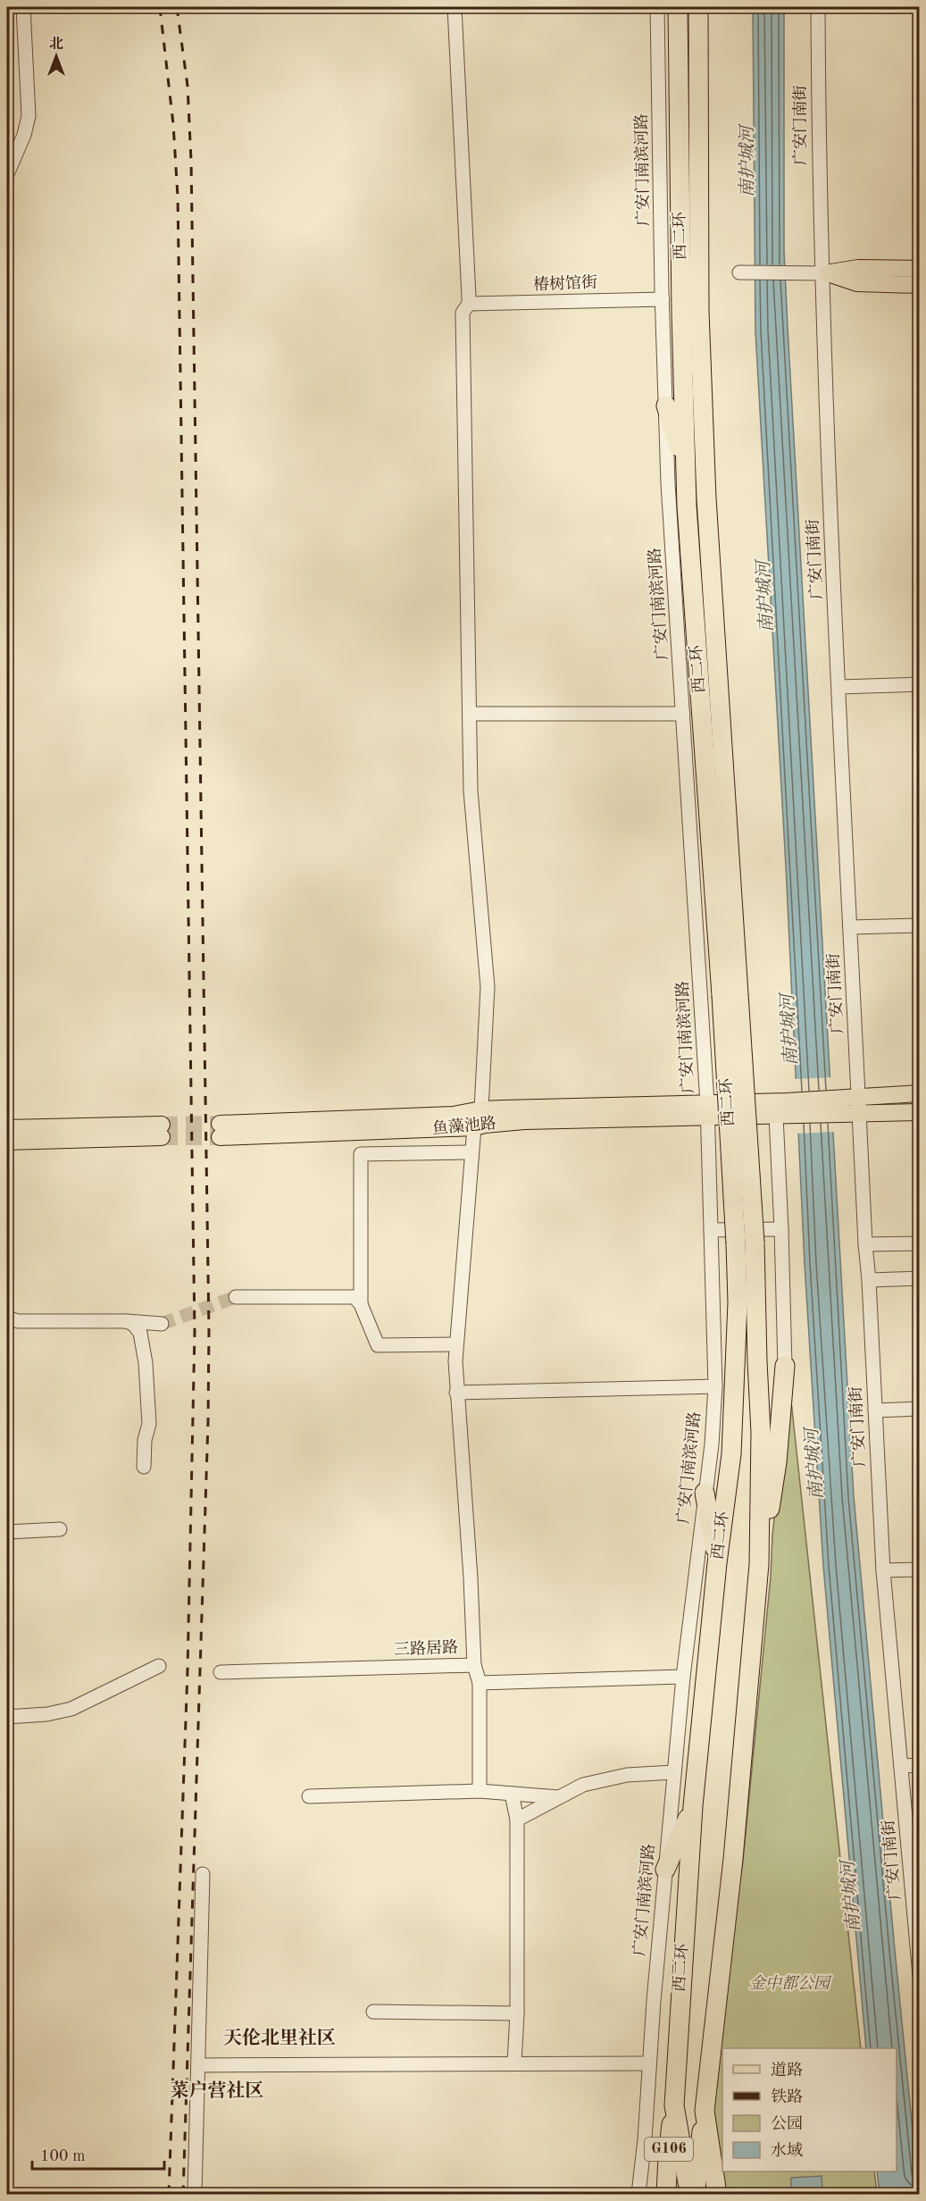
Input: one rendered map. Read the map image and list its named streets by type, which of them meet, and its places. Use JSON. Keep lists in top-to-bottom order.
{
  "streets": {
    "highway": ["西二环", "G106"],
    "main road": ["鱼藻池路"],
    "street": [
      "广安门南街",
      "广安门南滨河路",
      "椿树馆街",
      "三路居路"
    ]
  },
  "crossings": [
    ["广安门南滨河路", "椿树馆街"],
    ["广安门南滨河路", "鱼藻池路"],
    ["西二环", "G106"]
  ],
  "districts": ["天伦北里社区", "菜户营社区"],
  "water": ["南护城河"],
  "parks": ["金中都公园"],
  "legend": [
    "道路",
    "铁路",
    "公园",
    "水域"
  ],
  "scale_bar": "100 m",
  "north": "top"
}
